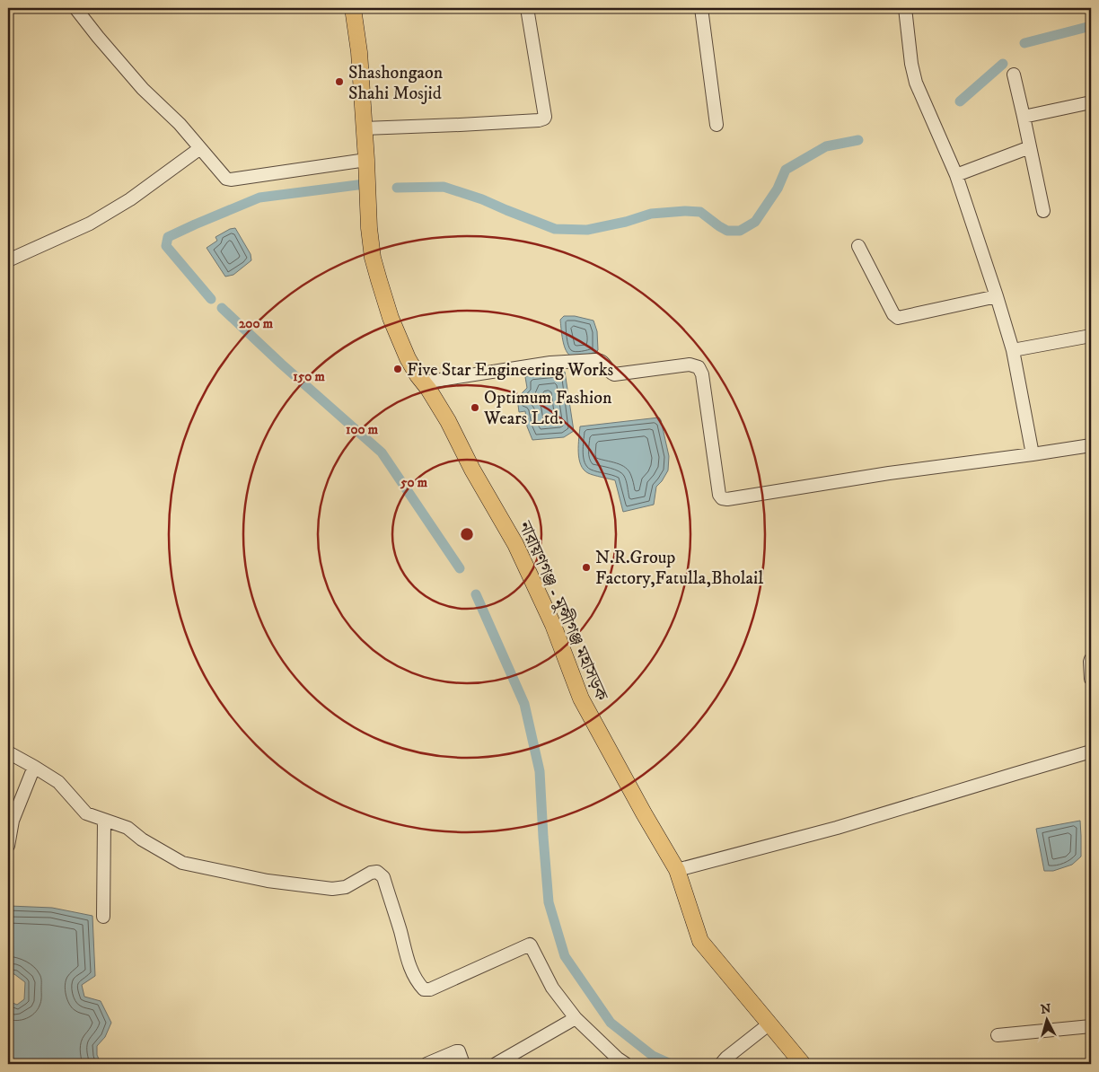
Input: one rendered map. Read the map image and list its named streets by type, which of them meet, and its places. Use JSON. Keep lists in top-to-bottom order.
{
  "streets": {
    "main road": ["নারায়ণগঞ্জ - মুন্সীগঞ্জ মহাসড়ক"]
  },
  "places": [
    "Shashongaon Shahi Mosjid",
    "Five Star Engineering Works",
    "Optimum Fashion Wears Ltd.",
    "N.R.Group Factory,Fatulla,Bholail"
  ],
  "north": "top",
  "rings": [
    "200 m",
    "150 m",
    "100 m",
    "50 m"
  ]
}
